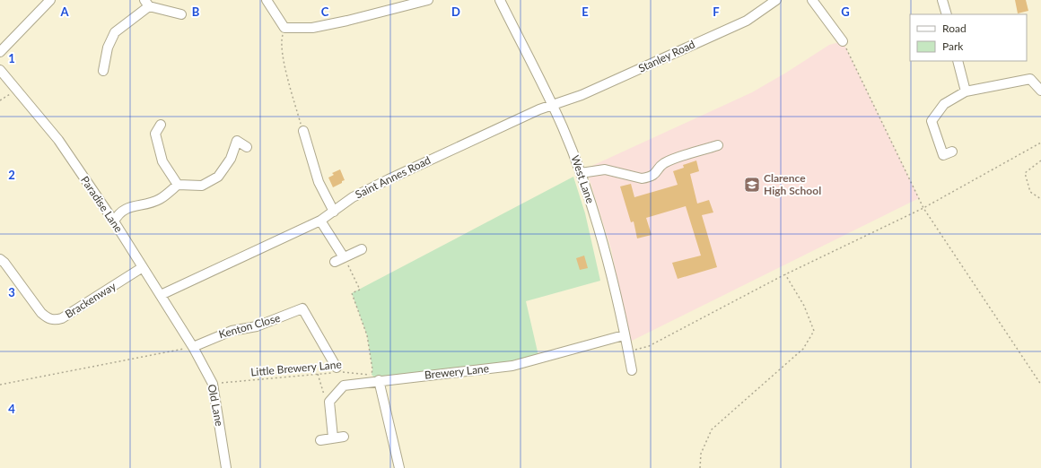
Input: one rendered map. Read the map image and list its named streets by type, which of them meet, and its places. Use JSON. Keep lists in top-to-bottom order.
{
  "streets": {
    "street": [
      "Stanley Road",
      "Saint Annes Road",
      "West Lane",
      "Paradise Lane",
      "Brackenway",
      "Kenton Close",
      "Brewery Lane",
      "Old Lane"
    ],
    "path": ["Little Brewery Lane"]
  },
  "crossings": [
    ["Stanley Road", "Saint Annes Road"],
    ["Stanley Road", "West Lane"],
    ["Saint Annes Road", "West Lane"],
    ["Saint Annes Road", "Paradise Lane"],
    ["West Lane", "Brewery Lane"],
    ["Paradise Lane", "Brackenway"],
    ["Paradise Lane", "Kenton Close"],
    ["Paradise Lane", "Old Lane"],
    ["Kenton Close", "Little Brewery Lane"],
    ["Kenton Close", "Old Lane"],
    ["Little Brewery Lane", "Brewery Lane"],
    ["Little Brewery Lane", "Old Lane"]
  ],
  "places": {
    "school or university": ["Clarence High School"]
  },
  "legend": ["Road", "Park"],
  "grid": {
    "columns": [
      "A",
      "B",
      "C",
      "D",
      "E",
      "F",
      "G"
    ],
    "rows": [
      "1",
      "2",
      "3",
      "4"
    ]
  }
}
